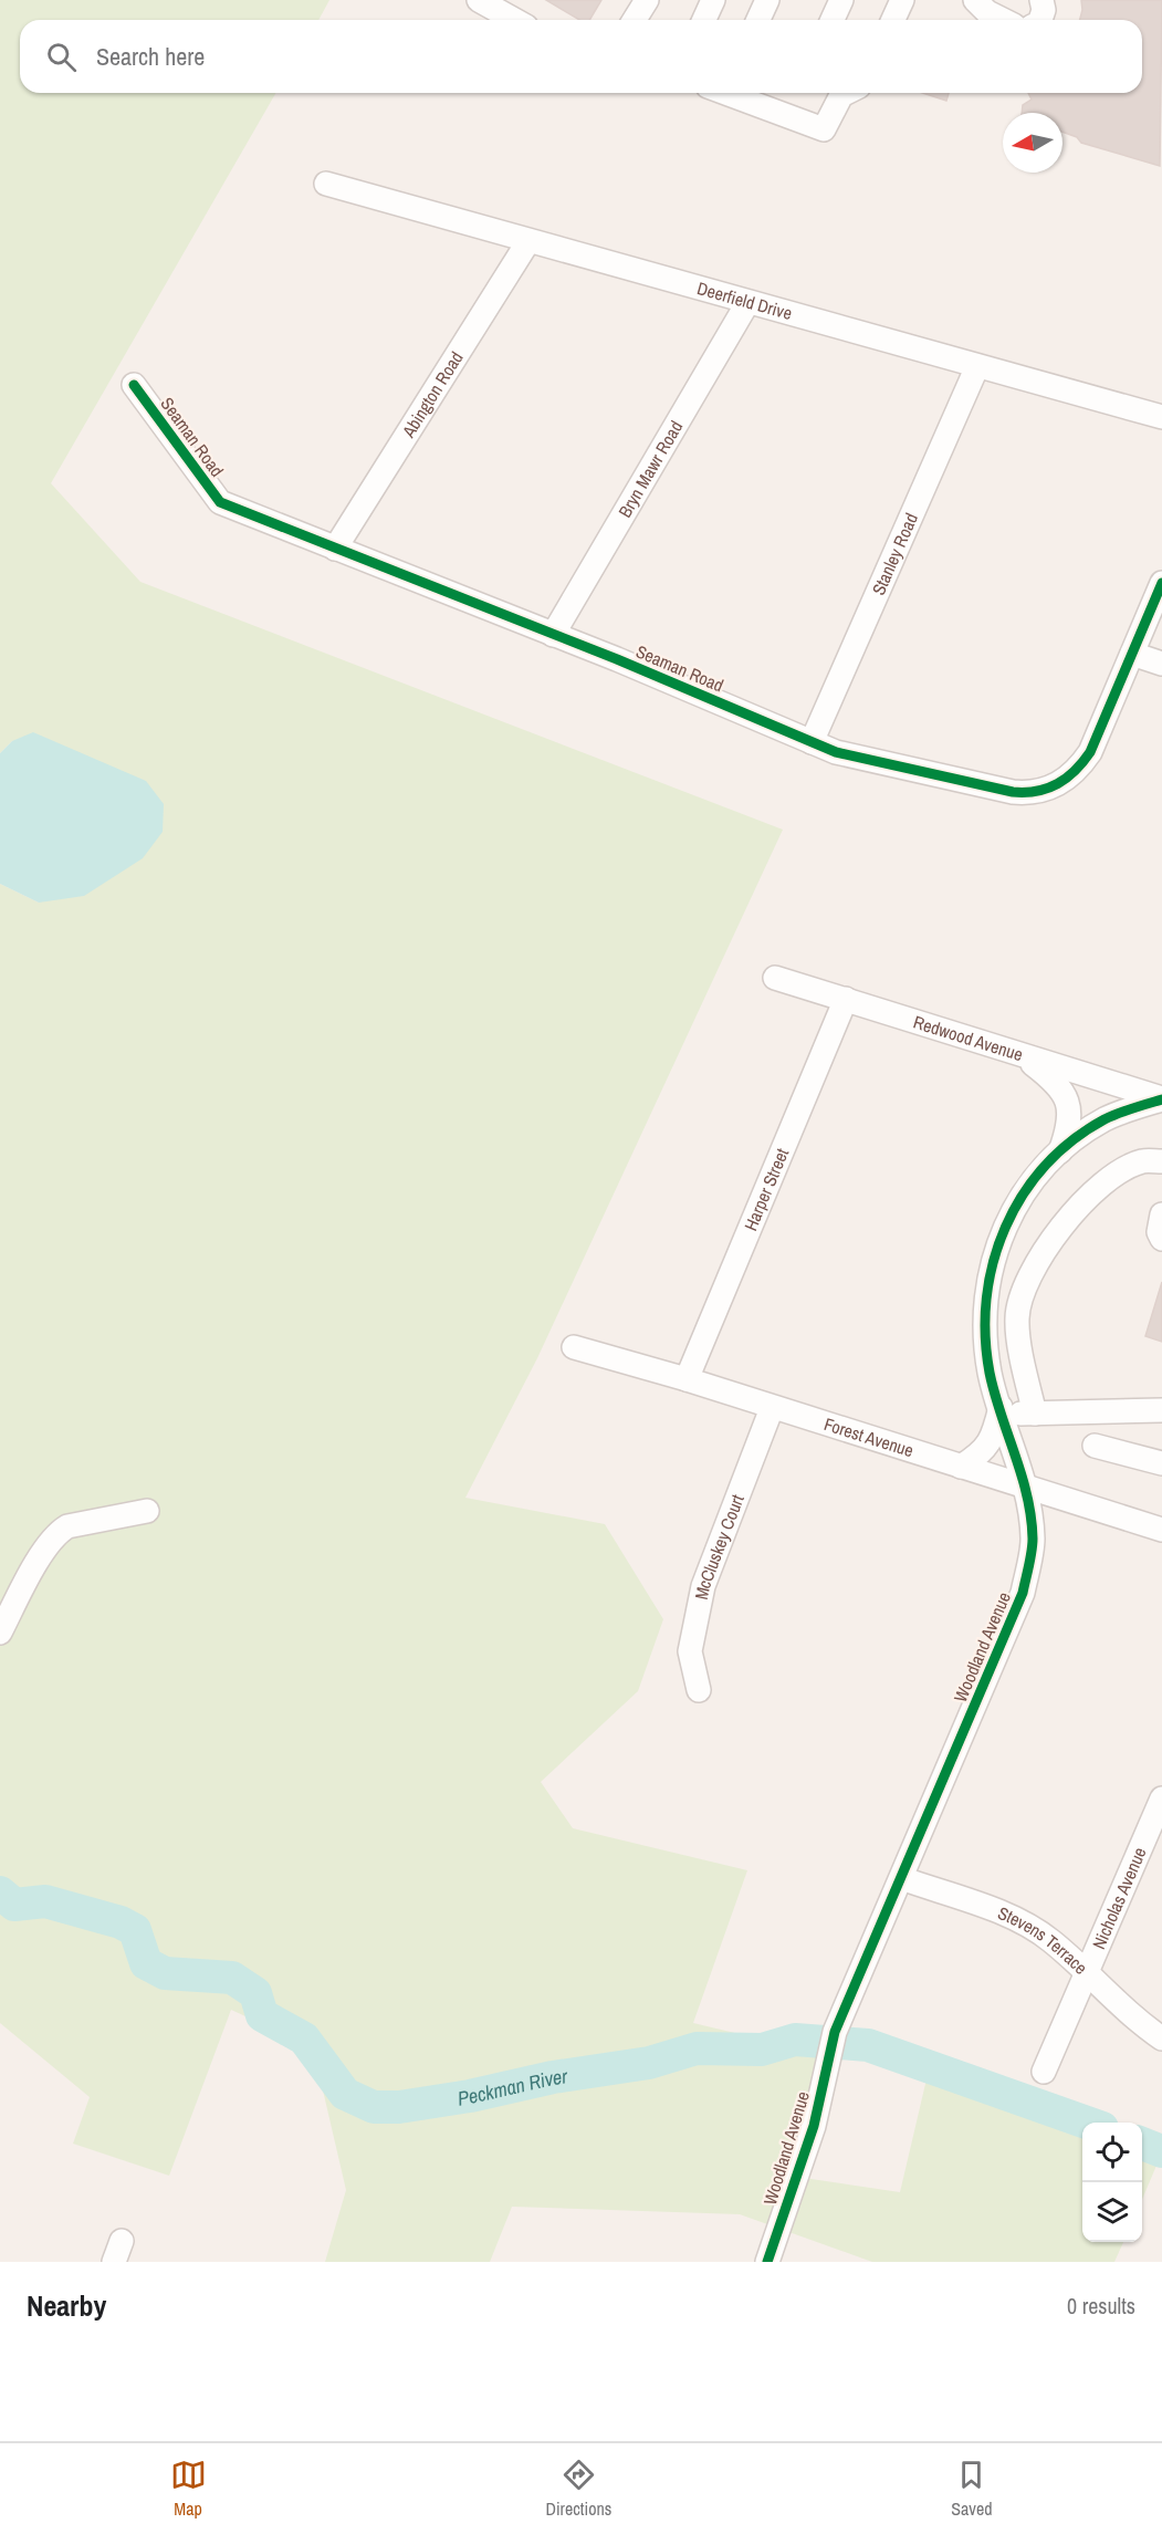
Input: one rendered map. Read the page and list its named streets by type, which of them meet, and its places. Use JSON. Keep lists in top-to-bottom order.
{
  "streets": {
    "street": [
      "Deerfield Drive",
      "Abington Road",
      "Seaman Road",
      "Bryn Mawr Road",
      "Stanley Road",
      "Redwood Avenue",
      "Harper Street",
      "Forest Avenue",
      "McCluskey Court",
      "Woodland Avenue",
      "Nicholas Avenue",
      "Stevens Terrace"
    ]
  },
  "crossings": [
    ["Deerfield Drive", "Abington Road"],
    ["Deerfield Drive", "Bryn Mawr Road"],
    ["Deerfield Drive", "Stanley Road"],
    ["Abington Road", "Seaman Road"],
    ["Seaman Road", "Bryn Mawr Road"],
    ["Seaman Road", "Stanley Road"],
    ["Redwood Avenue", "Harper Street"],
    ["Redwood Avenue", "Woodland Avenue"],
    ["Harper Street", "Forest Avenue"],
    ["Forest Avenue", "McCluskey Court"],
    ["Forest Avenue", "Woodland Avenue"],
    ["Woodland Avenue", "Stevens Terrace"],
    ["Nicholas Avenue", "Stevens Terrace"]
  ],
  "water": ["Peckman River"],
  "north": "left",
  "page": {
    "search": "Search here",
    "heading": ["Nearby", "0 results"],
    "nav": ["Map", "Directions", "Saved"]
  }
}
